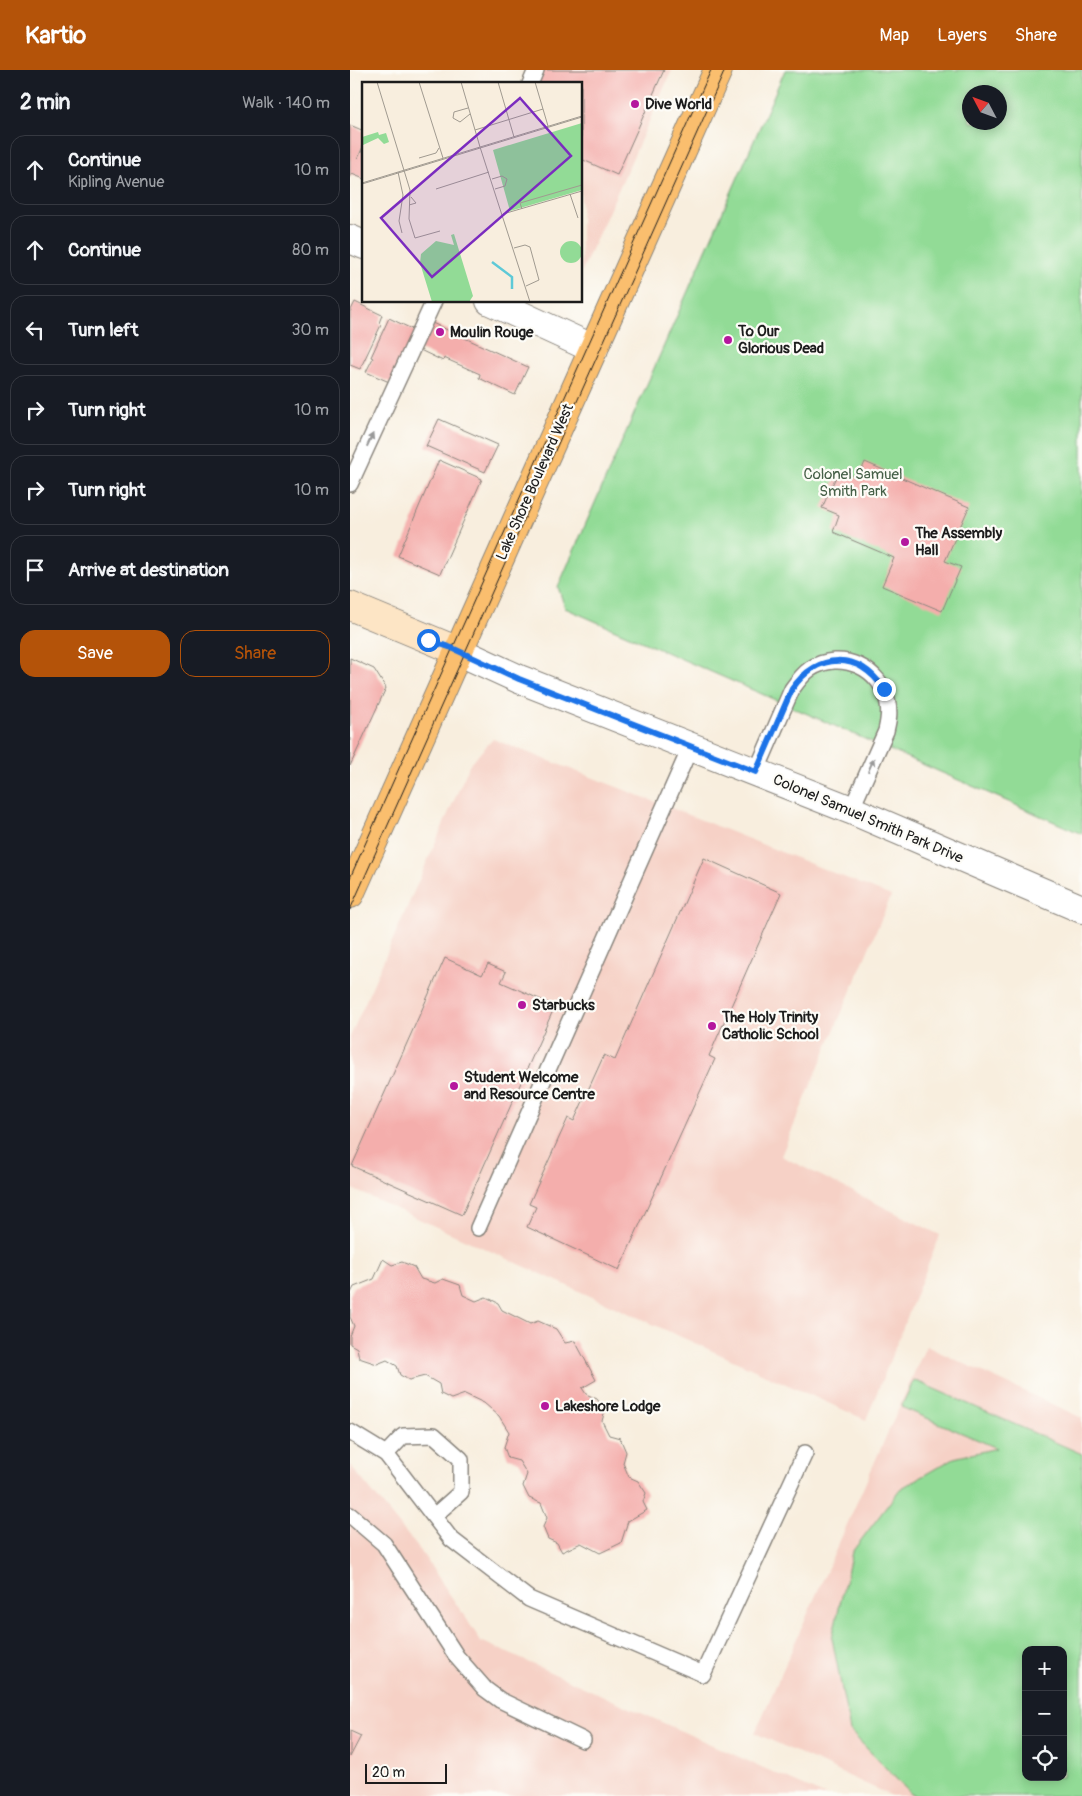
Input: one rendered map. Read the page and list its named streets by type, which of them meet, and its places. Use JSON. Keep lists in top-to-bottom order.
{
  "streets": {
    "main road": ["Lake Shore Boulevard West"],
    "street": ["Colonel Samuel Smith Park Drive"]
  },
  "crossings": [
    ["Lake Shore Boulevard West", "Colonel Samuel Smith Park Drive"]
  ],
  "parks": ["Colonel Samuel Smith Park"],
  "places": [
    "Dive World",
    "Moulin Rouge",
    "To Our Glorious Dead",
    "The Assembly Hall",
    "Starbucks",
    "The Holy Trinity Catholic School",
    "Student Welcome and Resource Centre",
    "Lakeshore Lodge"
  ],
  "scale_bar": "20 m",
  "north": "top left",
  "page": {
    "header": "Kartio",
    "nav": ["Map", "Layers", "Share"],
    "heading": ["2 min", "Walk · 140 m"],
    "list": [
      ["Continue", "Kipling Avenue", "10 m"],
      ["Continue", "80 m"],
      ["Turn left", "30 m"],
      ["Turn right", "10 m"],
      ["Turn right", "10 m"],
      "Arrive at destination"
    ],
    "buttons": ["Save", "Share"],
    "map_buttons": ["+", "−"],
    "scale": "20 m"
  }
}
